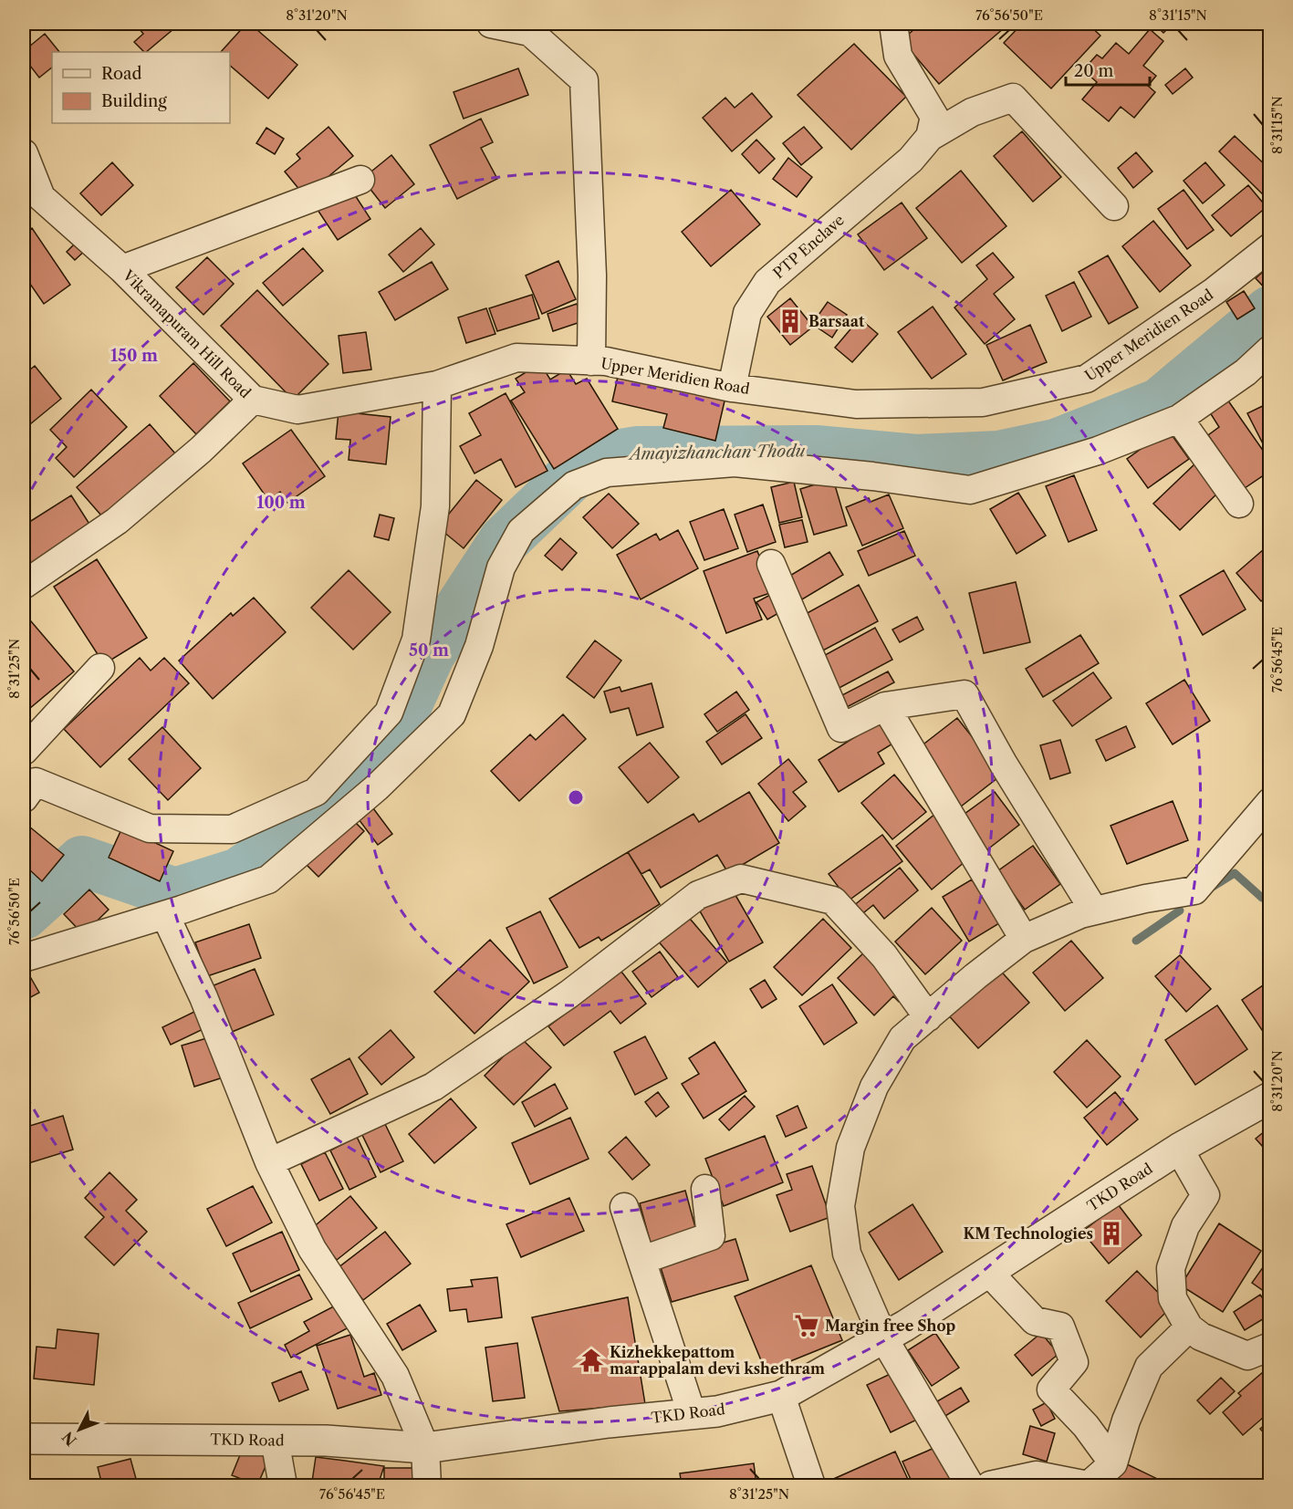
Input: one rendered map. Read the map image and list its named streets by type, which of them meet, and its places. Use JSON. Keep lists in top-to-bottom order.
{
  "streets": {
    "street": [
      "PTP Enclave",
      "Vikramapuram Hill Road",
      "Upper Meridien Road",
      "TKD Road"
    ]
  },
  "crossings": [
    ["PTP Enclave", "Upper Meridien Road"],
    ["Vikramapuram Hill Road", "Upper Meridien Road"]
  ],
  "water": ["Amayizhanchan Thodu"],
  "places": {
    "building": ["Barsaat", "KM Technologies"],
    "supermarket": ["Margin free Shop"],
    "temple": ["Kizhekkepattom marappalam devi kshethram"]
  },
  "legend": ["Road", "Building"],
  "scale_bar": "20 m",
  "north": "bottom left",
  "coordinates": [
    "8°31'20\"N",
    "76°56'50\"E",
    "8°31'15\"N",
    "76°56'45\"E",
    "8°31'25\"N"
  ],
  "rings": ["150 m", "100 m", "50 m"]
}
